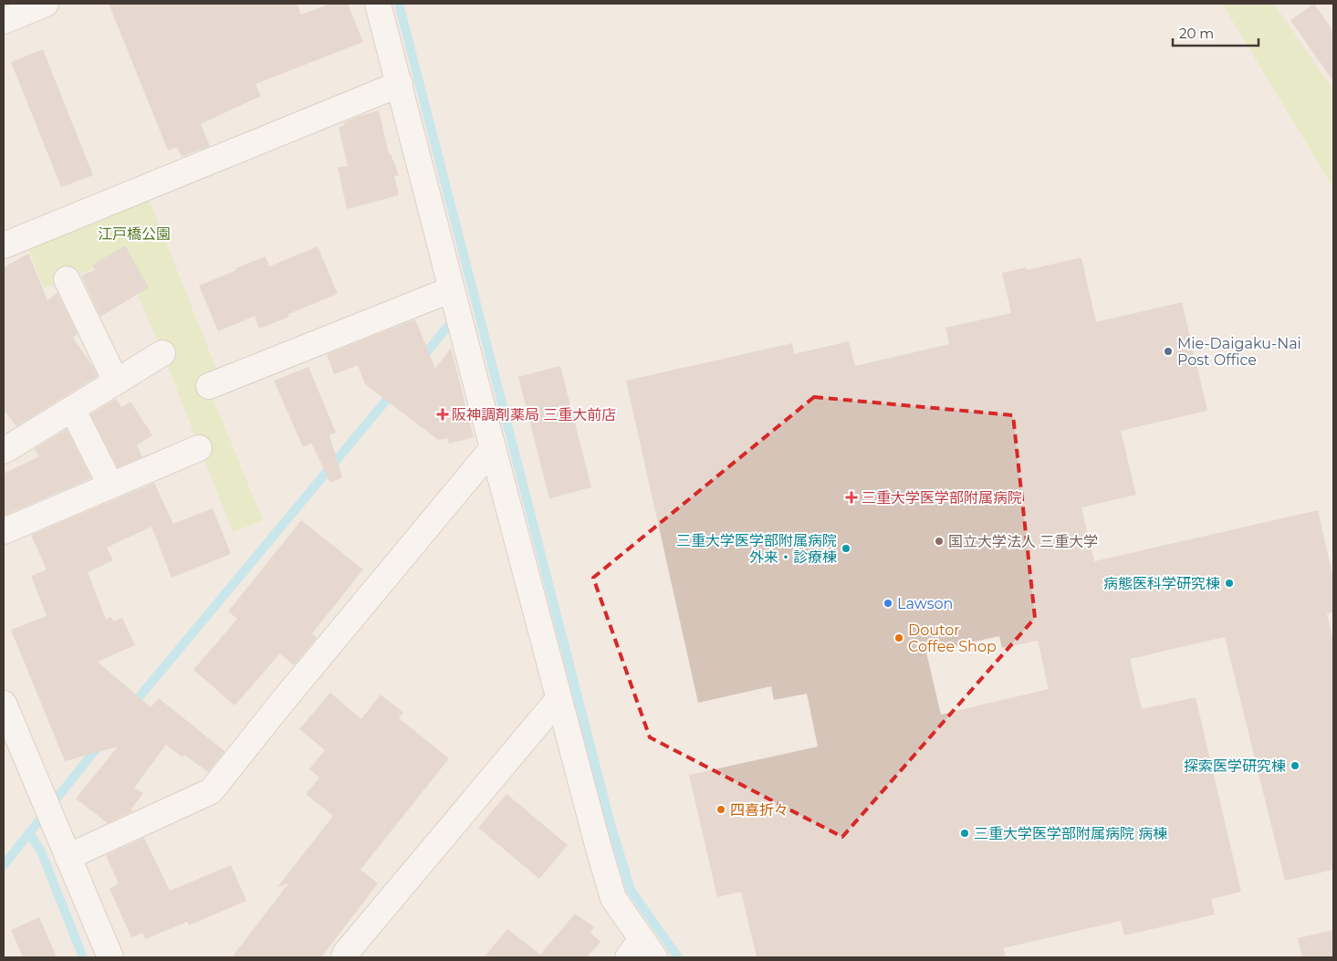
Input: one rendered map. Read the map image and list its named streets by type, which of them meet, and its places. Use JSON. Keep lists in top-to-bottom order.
{
  "parks": ["江戸橋公園"],
  "places": {
    "other": [
      "Mie-Daigaku-Nai Post Office",
      "国立大学法人 三重大学",
      "三重大学医学部附属病院 外来・診療棟",
      "病態医科学研究棟",
      "Lawson",
      "Doutor Coffee Shop",
      "探索医学研究棟",
      "四喜折々",
      "三重大学医学部附属病院 病棟"
    ],
    "health": ["阪神調剤薬局 三重大前店", "三重大学医学部附属病院"]
  },
  "scale_bar": "20 m"
}
